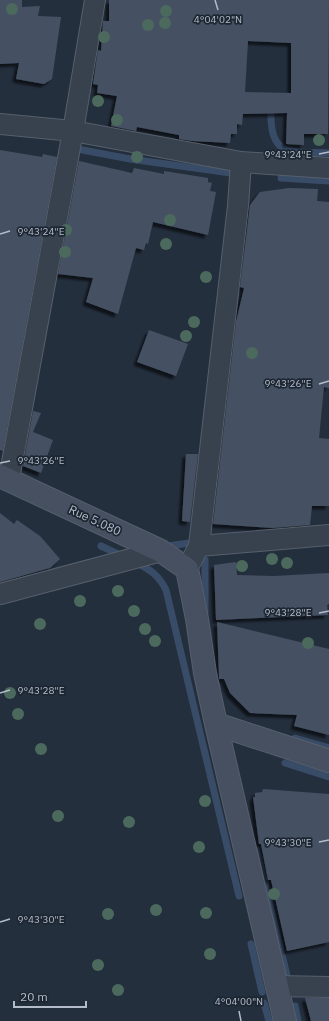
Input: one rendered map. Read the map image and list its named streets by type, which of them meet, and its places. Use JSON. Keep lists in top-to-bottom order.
{
  "streets": {
    "main road": ["Rue 5.080"]
  },
  "scale_bar": "20 m",
  "coordinates": [
    "4°04'02\"N",
    "9°43'24\"E",
    "9°43'26\"E",
    "9°43'28\"E",
    "9°43'30\"E",
    "4°04'00\"N"
  ]
}
